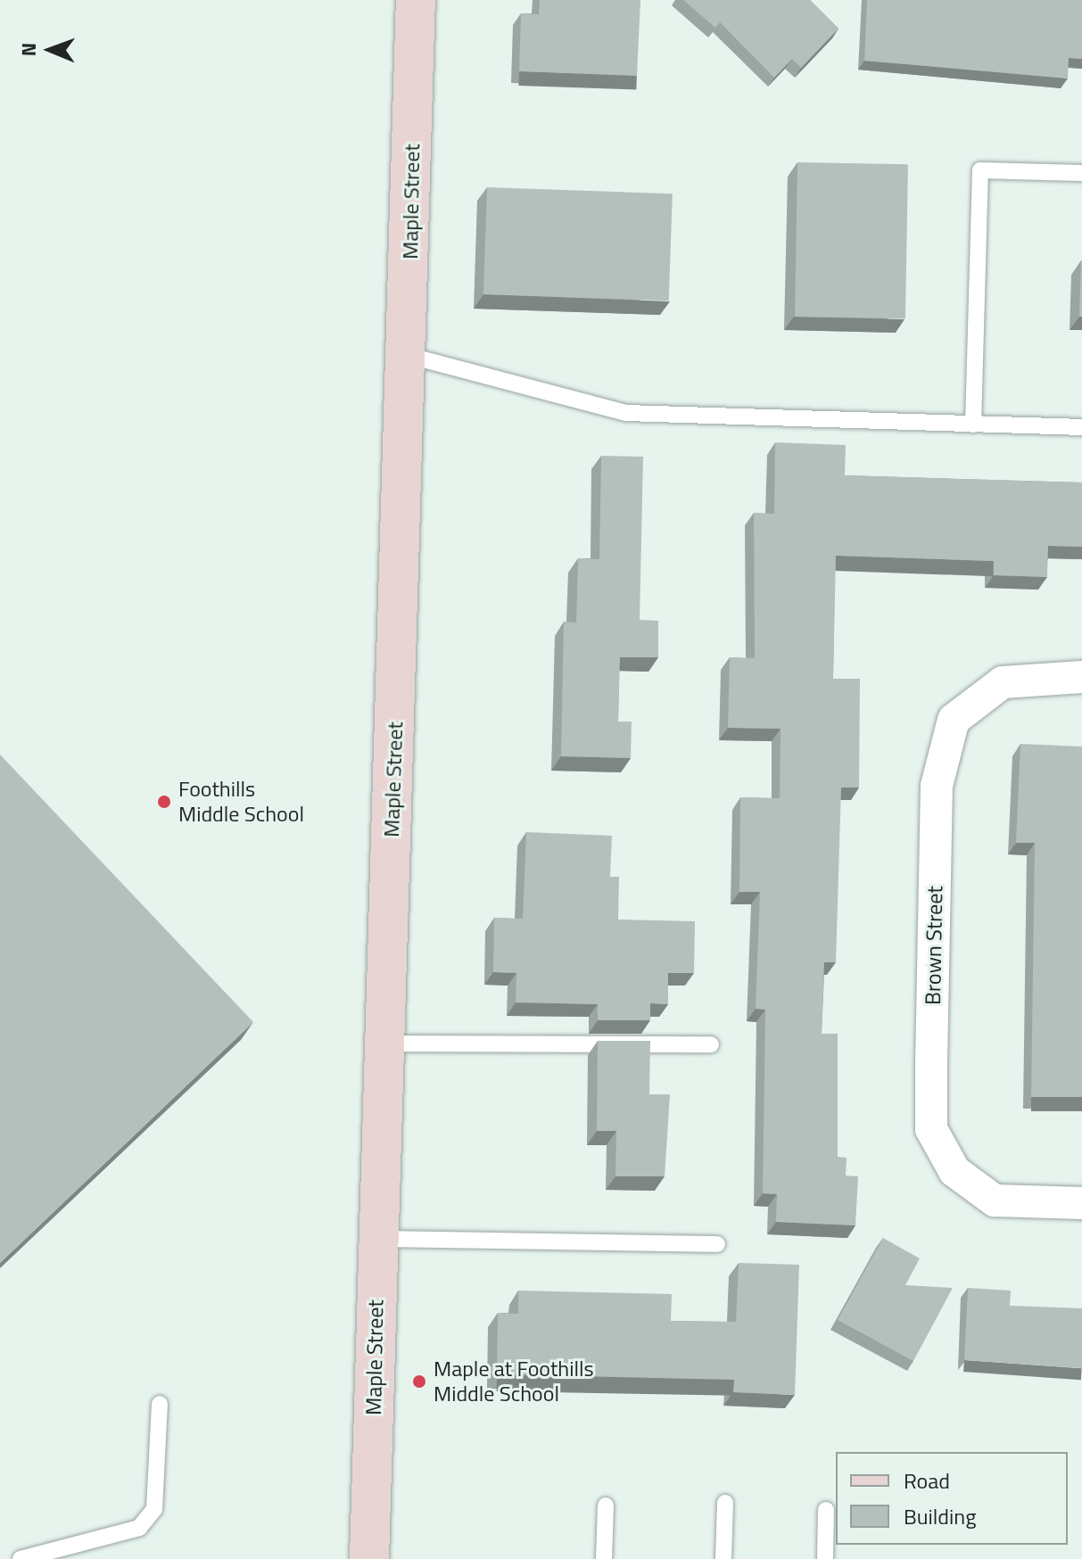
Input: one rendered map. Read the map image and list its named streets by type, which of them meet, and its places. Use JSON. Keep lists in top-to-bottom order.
{
  "streets": {
    "street": ["Maple Street", "Brown Street"]
  },
  "places": ["Foothills Middle School", "Maple at Foothills Middle School"],
  "legend": ["Road", "Building"],
  "north": "left"
}
